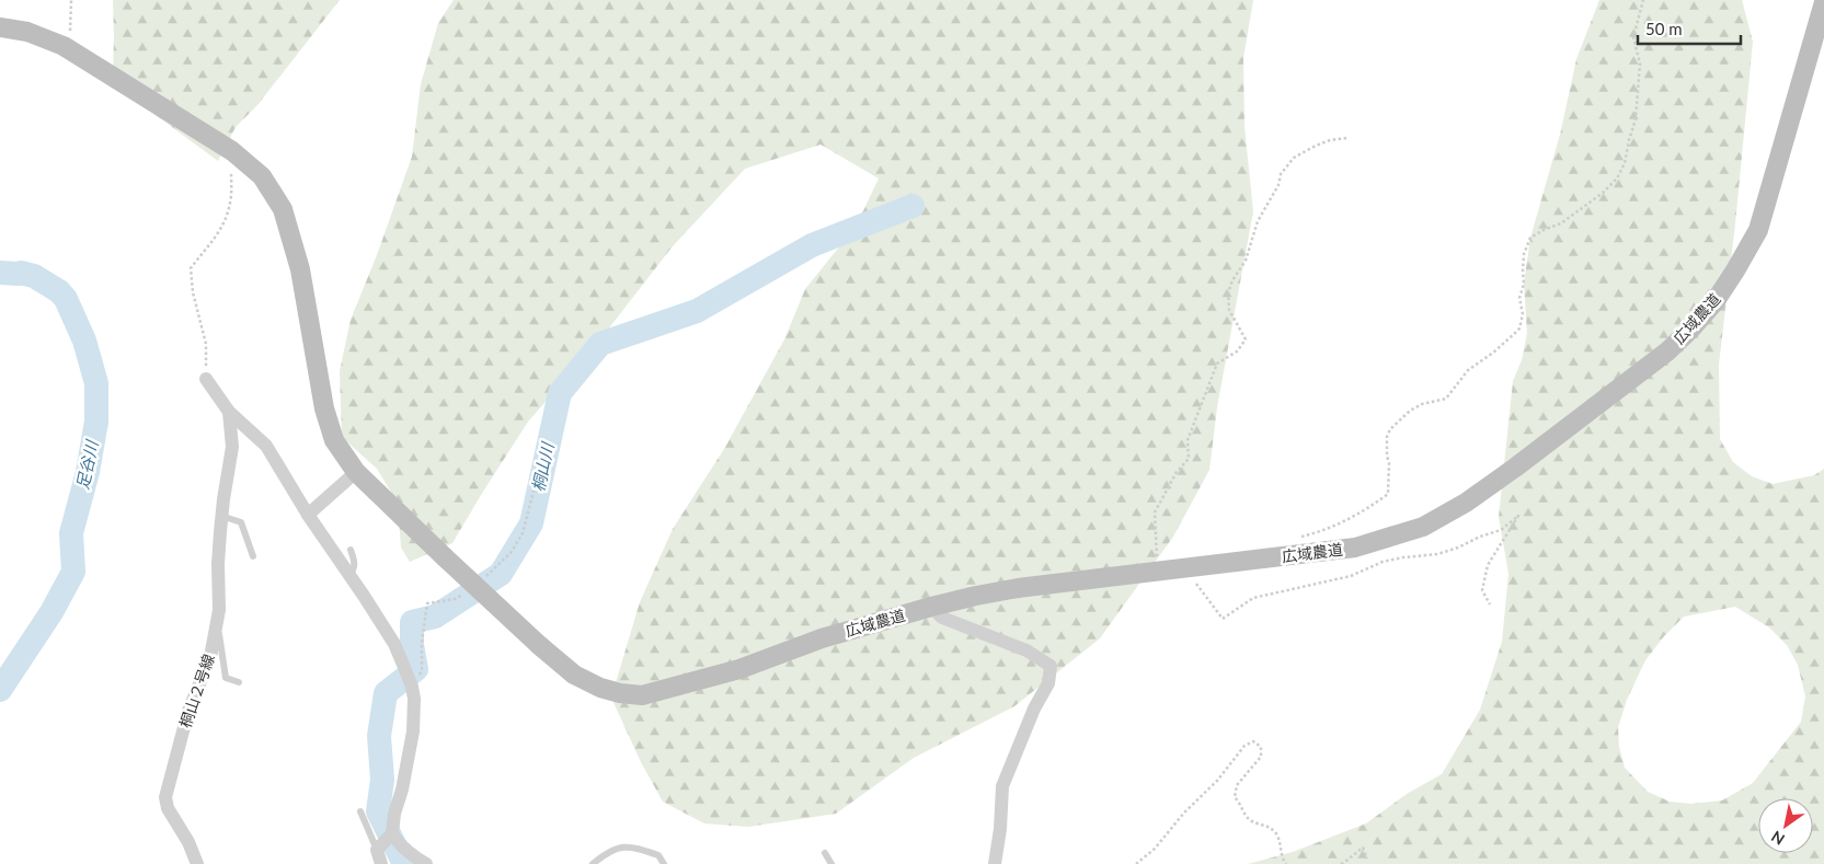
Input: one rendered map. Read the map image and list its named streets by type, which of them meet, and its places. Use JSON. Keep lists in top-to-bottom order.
{
  "streets": {
    "street": ["広域農道", "桐山２号線"]
  },
  "water": ["足谷川", "桐山川"],
  "scale_bar": "50 m",
  "north": "bottom left"
}
